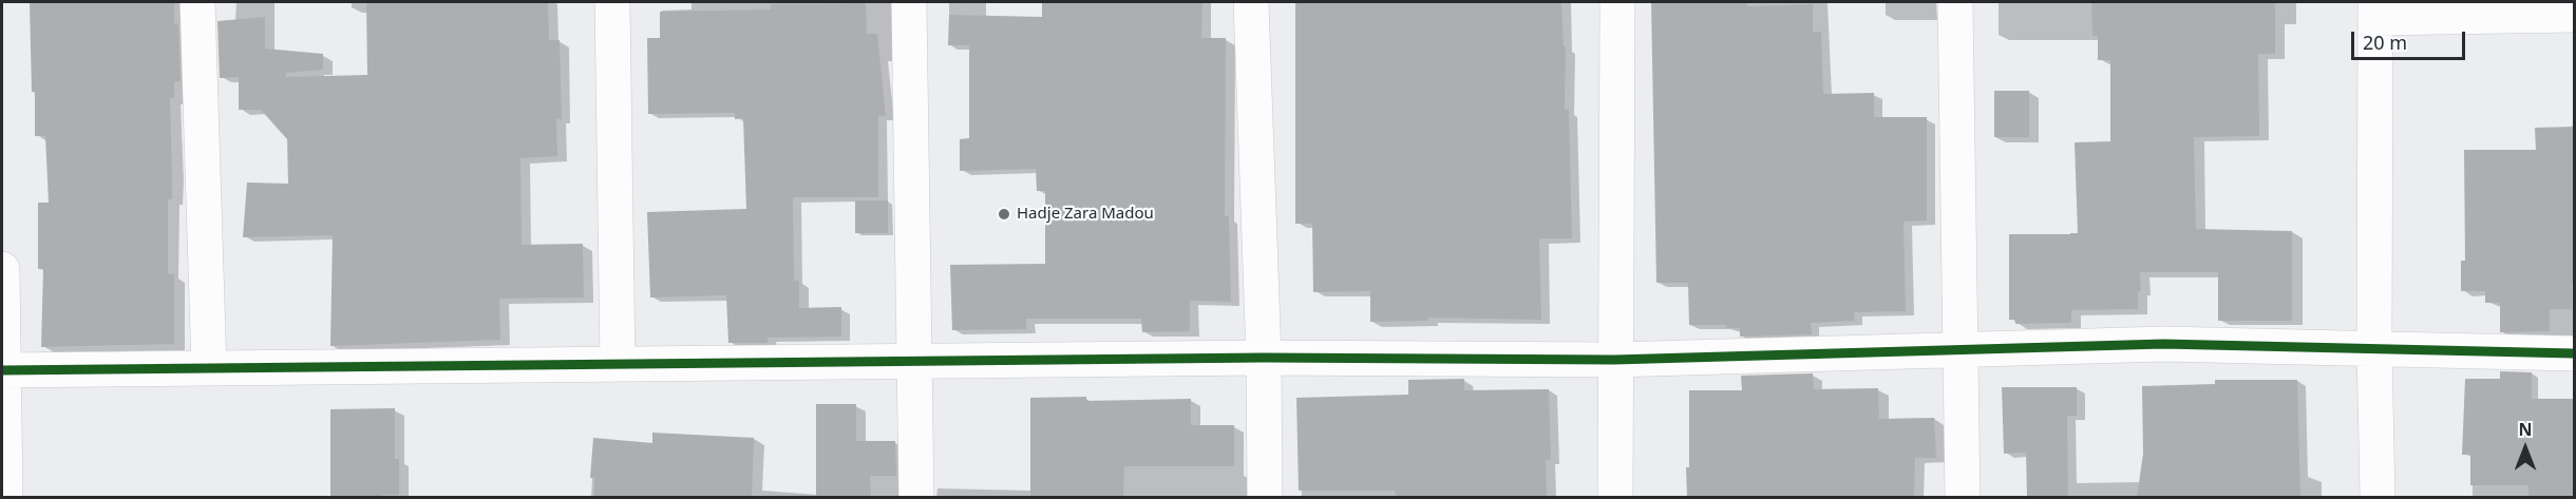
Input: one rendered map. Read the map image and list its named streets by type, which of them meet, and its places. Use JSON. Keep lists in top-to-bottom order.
{
  "places": ["Hadje Zara Madou"],
  "scale_bar": "20 m",
  "north": "top"
}
